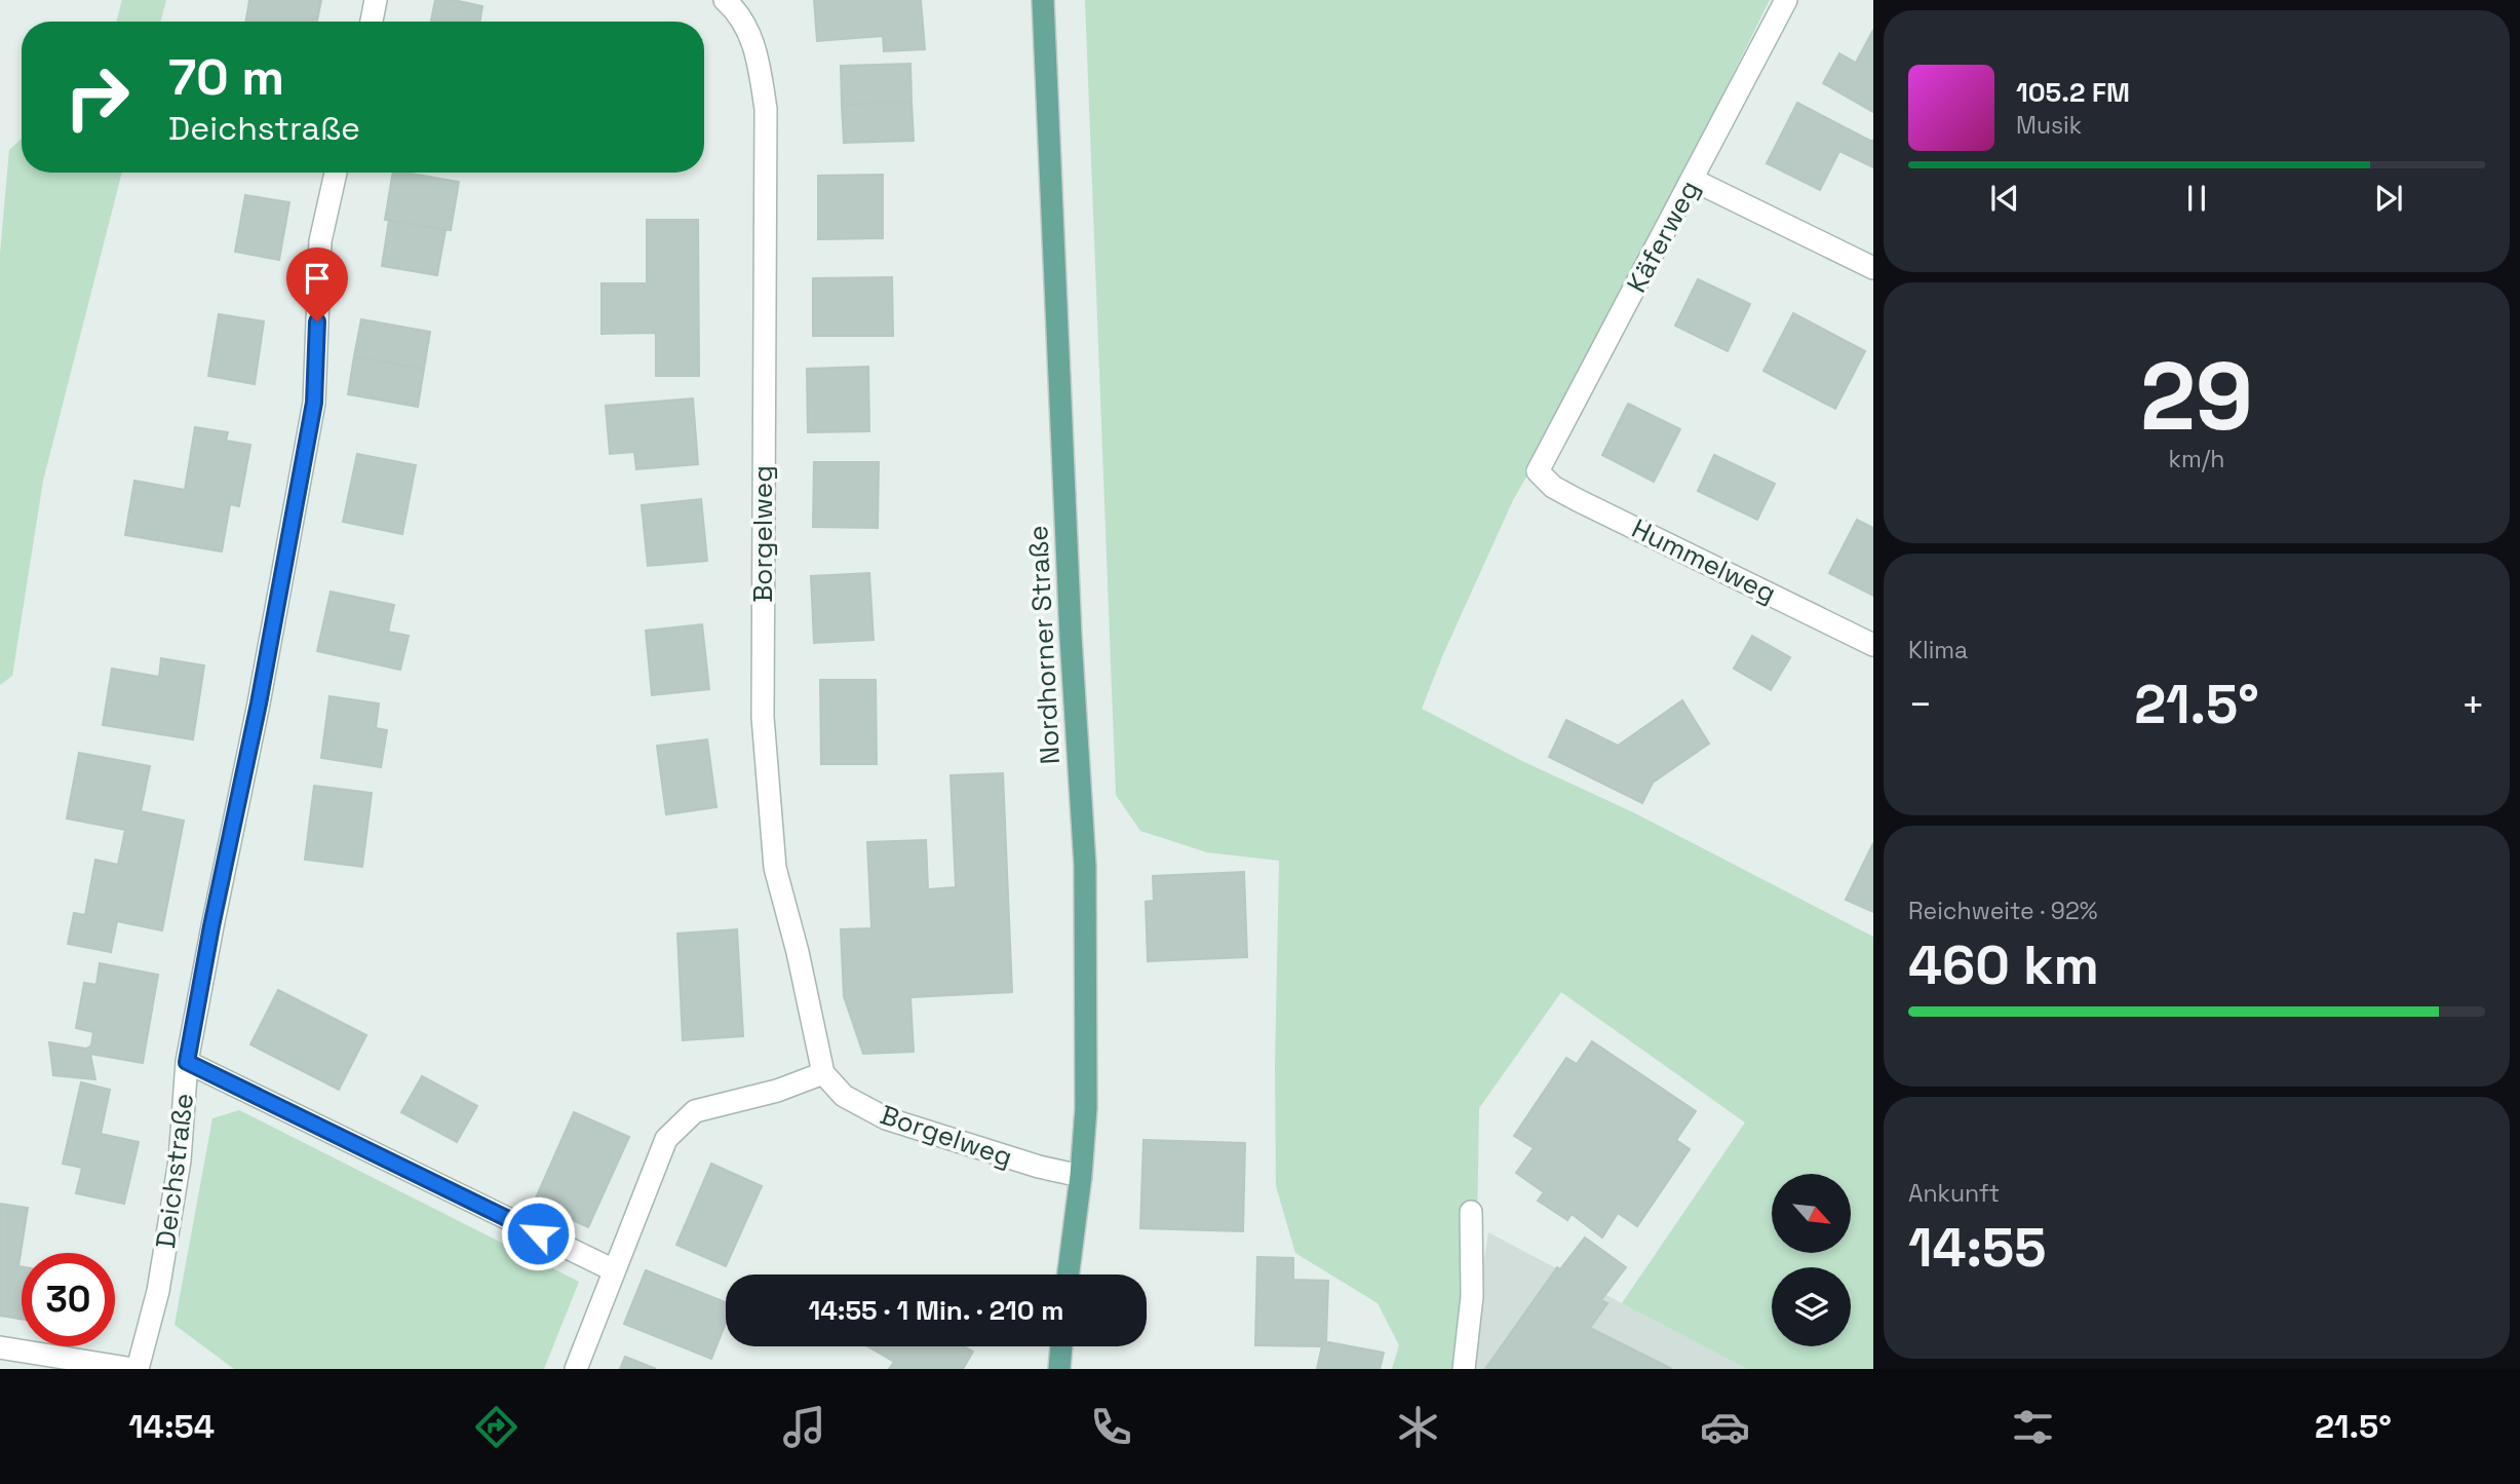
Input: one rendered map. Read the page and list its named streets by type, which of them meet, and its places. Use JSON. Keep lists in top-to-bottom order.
{
  "streets": {
    "main road": ["Nordhorner Straße"],
    "street": [
      "Käferweg",
      "Borgelweg",
      "Hummelweg",
      "Deichstraße"
    ]
  },
  "crossings": [
    ["Käferweg", "Hummelweg"],
    ["Borgelweg", "Nordhorner Straße"]
  ],
  "north": "bottom right",
  "page": {
    "turn": ["70 m", "Deichstraße"],
    "song": ["105.2 FM", "Musik"],
    "tile": [
      ["29", "km/h"],
      "Klima",
      ["Reichweite · 92%", "460 km"],
      ["Ankunft", "14:55"]
    ],
    "heat": ["−", "21.5°", "+"],
    "limit": "30",
    "trip": "14:55 · 1 Min. · 210 m",
    "tabs": ["14:54", "21.5°"]
  }
}
